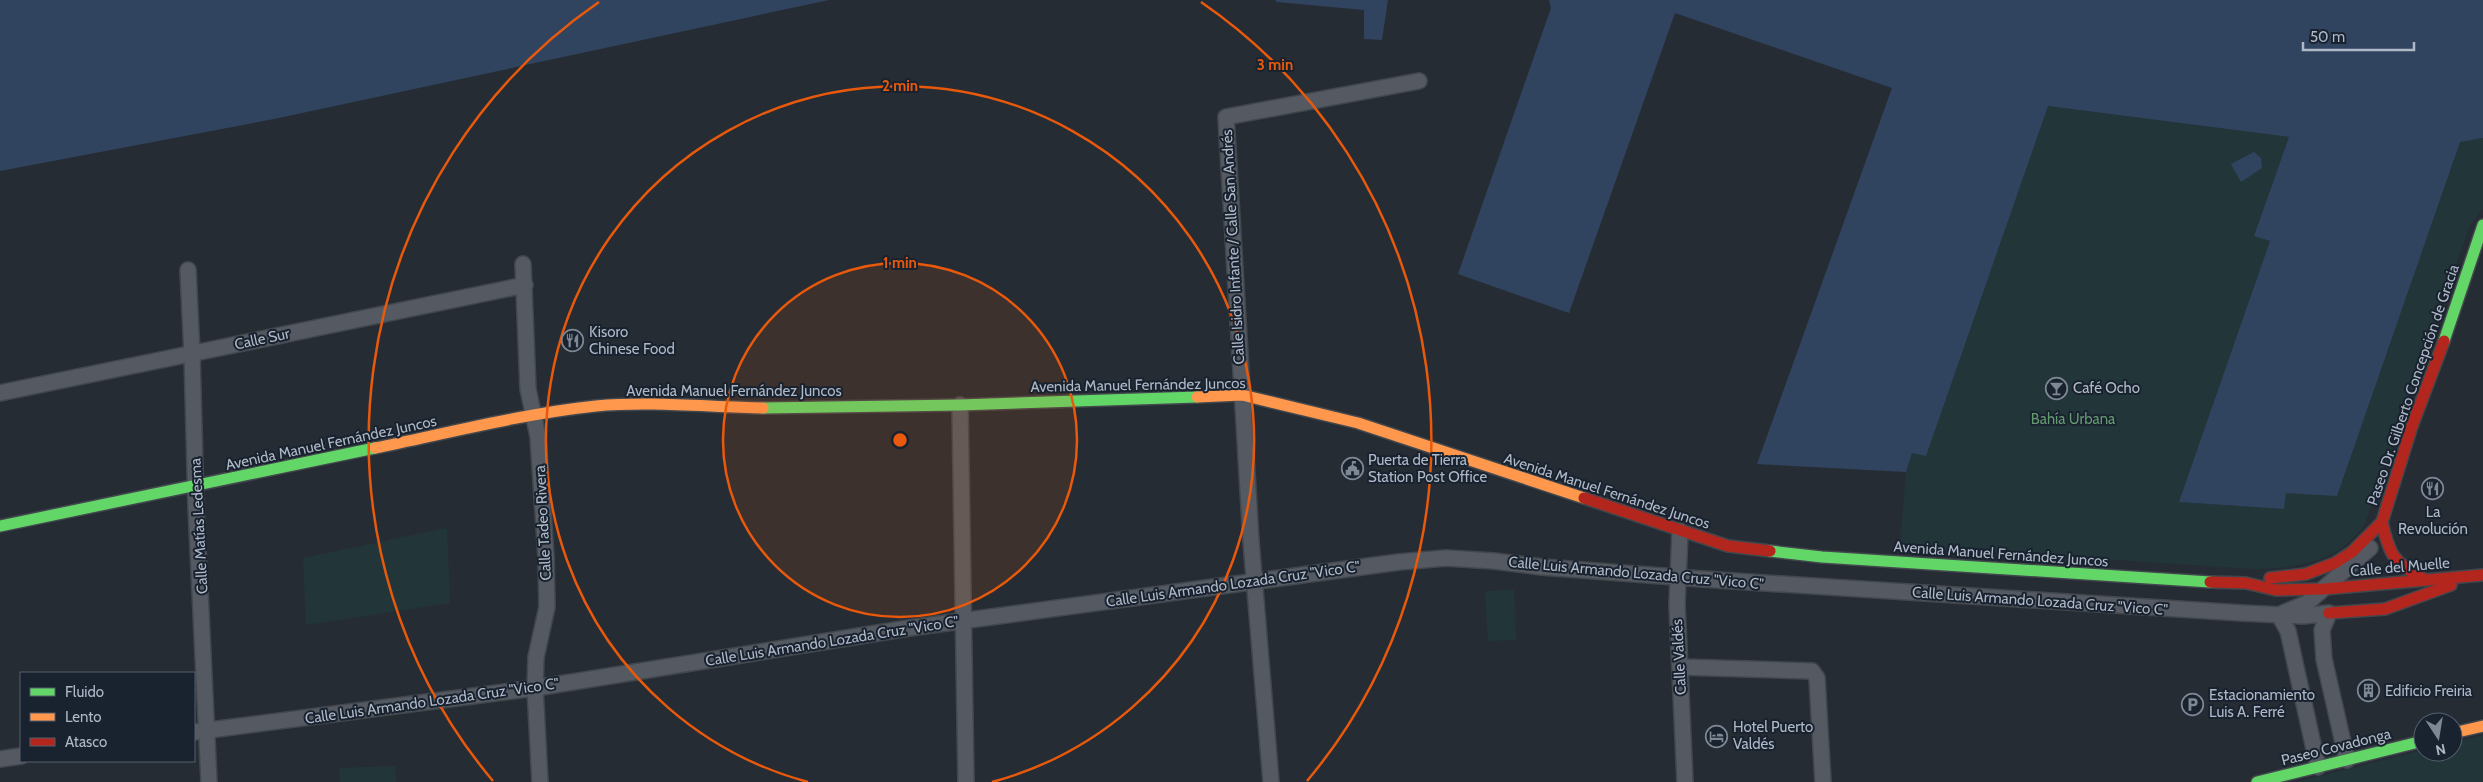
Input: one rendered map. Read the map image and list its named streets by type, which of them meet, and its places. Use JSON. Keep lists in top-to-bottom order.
{
  "streets": {
    "main road": [
      "Avenida Manuel Fernández Juncos",
      "Paseo Dr. Gilberto Concepción de Gracia",
      "Calle del Muelle",
      "Paseo Covadonga"
    ],
    "street": [
      "Calle Isidro Infante / Calle San Andrés",
      "Calle Sur",
      "Calle Tadeo Rivera",
      "Calle Matías Ledesma",
      "Calle Luis Armando Lozada Cruz \"Vico C\"",
      "Calle Valdés"
    ]
  },
  "crossings": [
    ["Calle Isidro Infante / Calle San Andrés", "Avenida Manuel Fernández Juncos"],
    ["Calle Isidro Infante / Calle San Andrés", "Calle Luis Armando Lozada Cruz \"Vico C\""],
    ["Calle Sur", "Calle Tadeo Rivera"],
    ["Calle Sur", "Calle Matías Ledesma"],
    ["Avenida Manuel Fernández Juncos", "Paseo Dr. Gilberto Concepción de Gracia"],
    ["Avenida Manuel Fernández Juncos", "Calle Tadeo Rivera"],
    ["Avenida Manuel Fernández Juncos", "Calle Matías Ledesma"],
    ["Avenida Manuel Fernández Juncos", "Calle del Muelle"],
    ["Avenida Manuel Fernández Juncos", "Calle Valdés"],
    ["Calle Tadeo Rivera", "Calle Luis Armando Lozada Cruz \"Vico C\""],
    ["Calle Matías Ledesma", "Calle Luis Armando Lozada Cruz \"Vico C\""],
    ["Calle del Muelle", "Calle Luis Armando Lozada Cruz \"Vico C\""],
    ["Calle Luis Armando Lozada Cruz \"Vico C\"", "Calle Valdés"]
  ],
  "parks": ["Bahía Urbana"],
  "places": {
    "restaurant": ["Kisoro Chinese Food", "La Revolución"],
    "bar": ["Café Ocho"],
    "public building": ["Puerta de Tierra Station Post Office"],
    "building": ["Edificio Freiria"],
    "parking": ["Estacionamiento Luis A. Ferré"],
    "hotel": ["Hotel Puerto Valdés"]
  },
  "legend": ["Fluido", "Lento", "Atasco"],
  "scale_bar": "50 m",
  "north": "bottom",
  "rings": ["3 min", "2 min", "1 min"]
}
